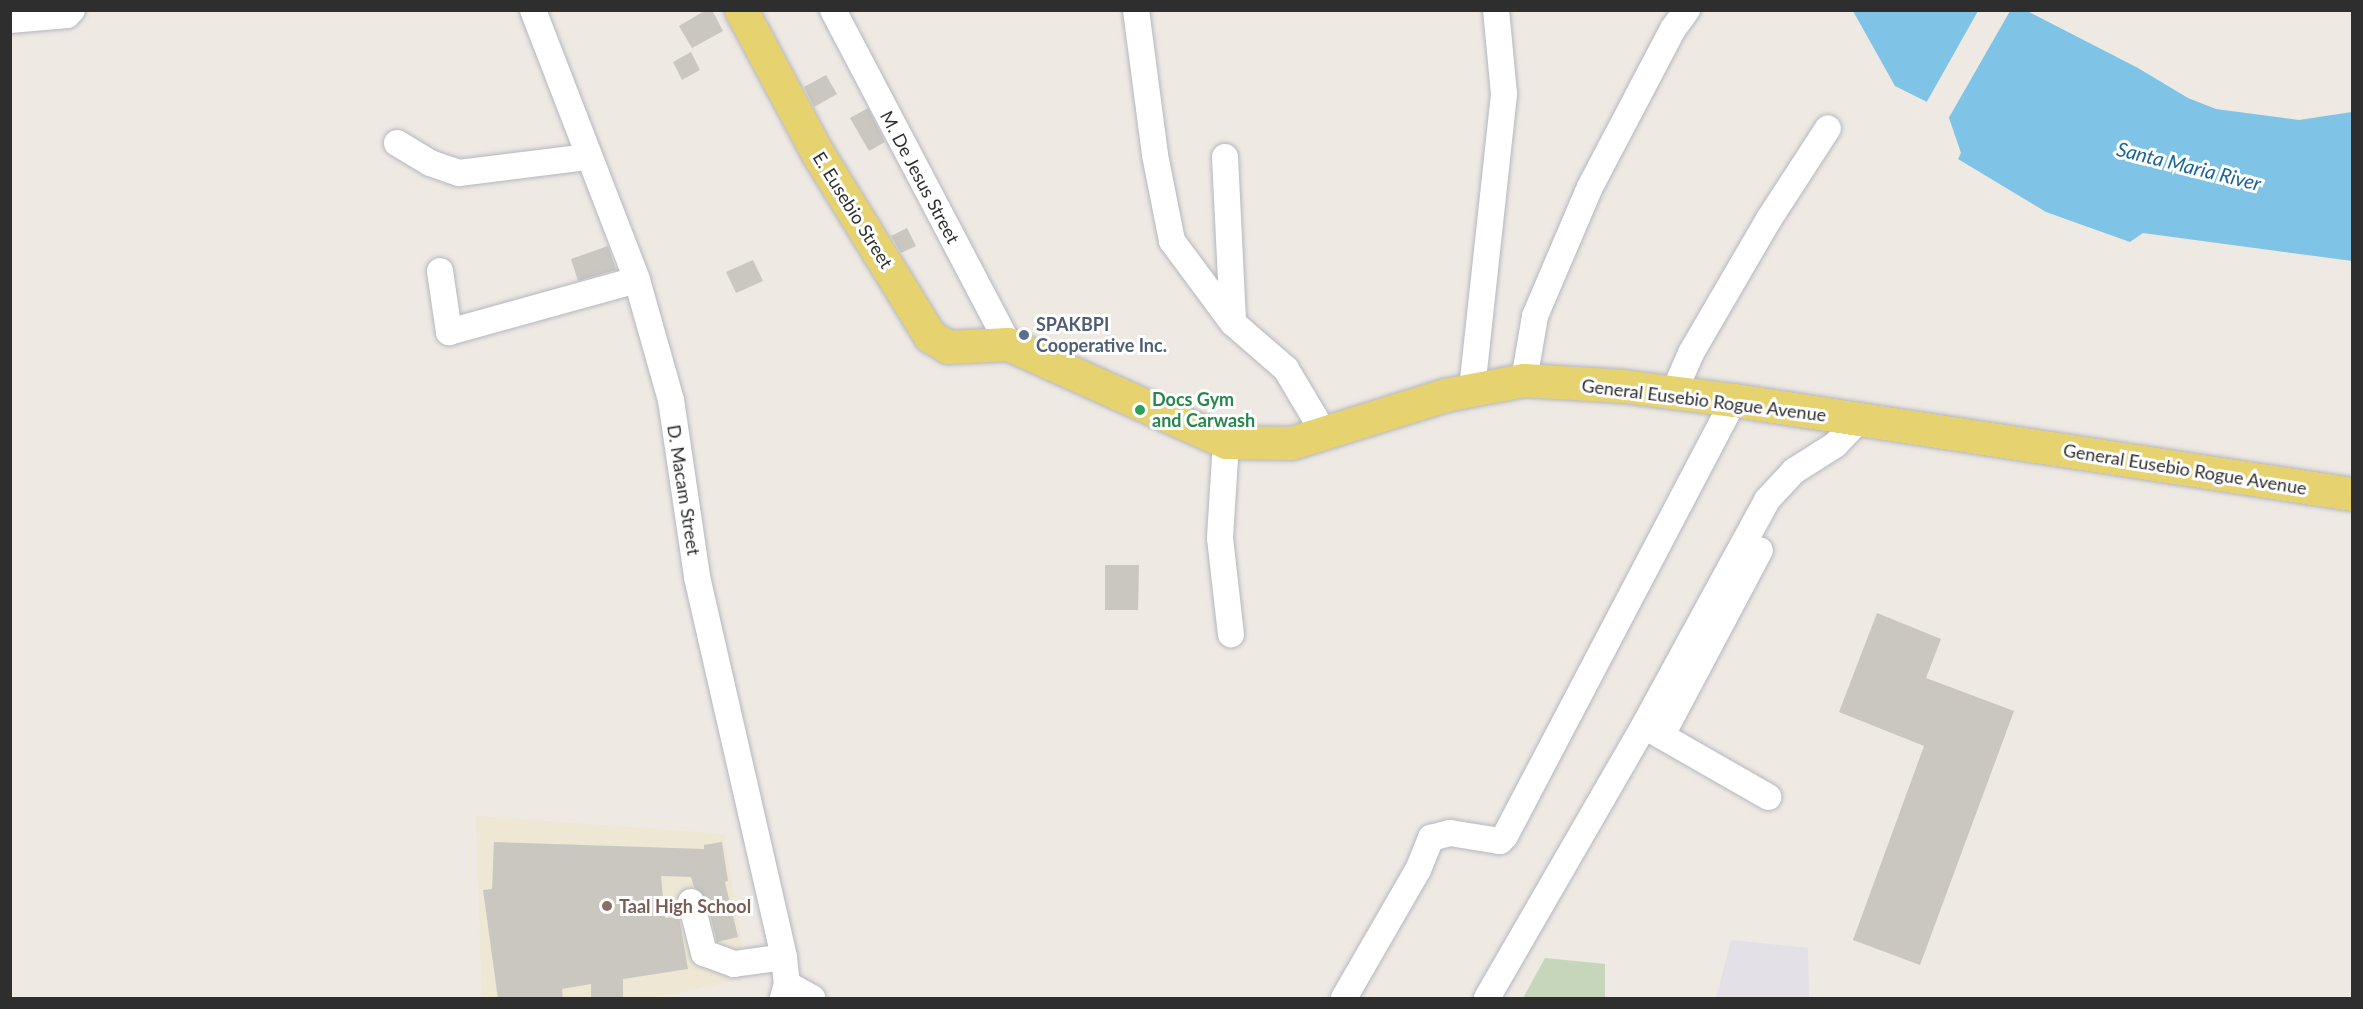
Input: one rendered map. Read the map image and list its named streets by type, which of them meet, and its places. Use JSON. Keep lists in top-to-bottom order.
{
  "streets": {
    "main road": ["E. Eusebio Street", "General Eusebio Rogue Avenue"],
    "street": ["M. De Jesus Street", "D. Macam Street"]
  },
  "crossings": [
    ["M. De Jesus Street", "E. Eusebio Street"],
    ["M. De Jesus Street", "General Eusebio Rogue Avenue"],
    ["E. Eusebio Street", "General Eusebio Rogue Avenue"]
  ],
  "water": ["Santa Maria River"],
  "places": ["SPAKBPI Cooperative Inc.", "Docs Gym and Carwash", "Taal High School"]
}
